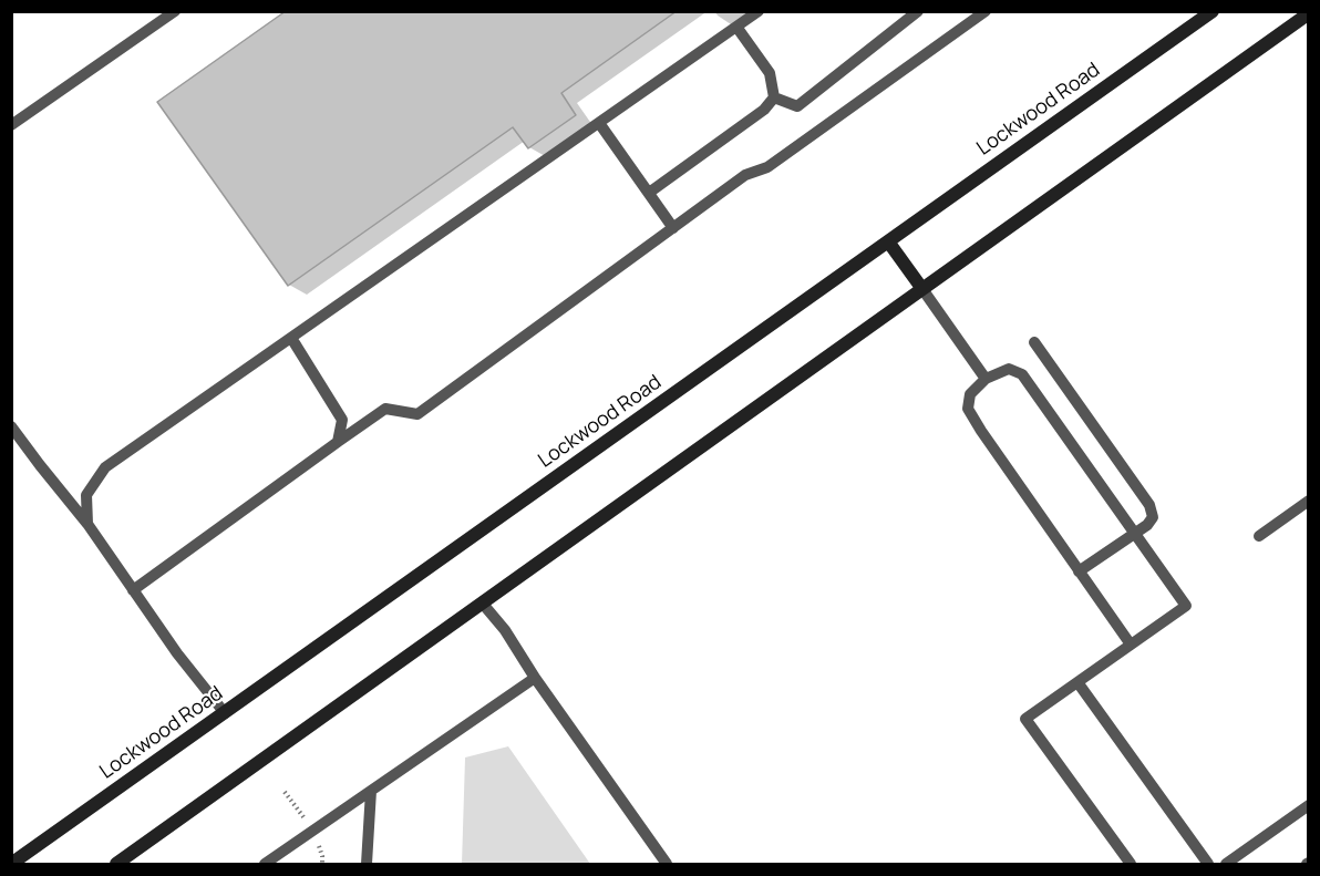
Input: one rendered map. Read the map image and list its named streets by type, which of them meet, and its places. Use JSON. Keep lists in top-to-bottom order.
{
  "streets": {
    "main road": ["Lockwood Road"]
  }
}
